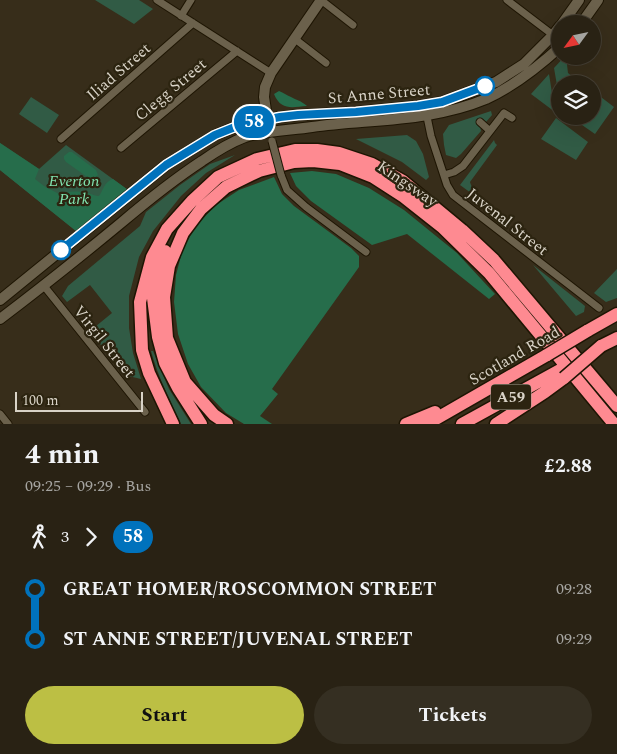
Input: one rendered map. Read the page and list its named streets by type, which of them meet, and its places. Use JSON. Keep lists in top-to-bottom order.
{
  "streets": {
    "highway": ["Kingsway", "Scotland Road", "A59"],
    "street": [
      "Iliad Street",
      "Clegg Street",
      "St Anne Street",
      "Juvenal Street",
      "Virgil Street"
    ]
  },
  "crossings": [
    ["St Anne Street", "Juvenal Street"],
    ["St Anne Street", "Virgil Street"]
  ],
  "parks": ["Everton Park"],
  "lines": ["bus line 58"],
  "scale_bar": "100 m",
  "north": "bottom left",
  "page": {
    "on_map": "58",
    "scale": "100 m",
    "heading": ["4 min", "09:25 – 09:29 · Bus", "£2.88"],
    "legs": ["3", "58"],
    "list": [
      {
        "name": "GREAT HOMER/ROSCOMMON STREET",
        "value": "09:28"
      },
      {
        "name": "ST ANNE STREET/JUVENAL STREET",
        "value": "09:29"
      }
    ],
    "buttons": ["Start", "Tickets"]
  }
}
